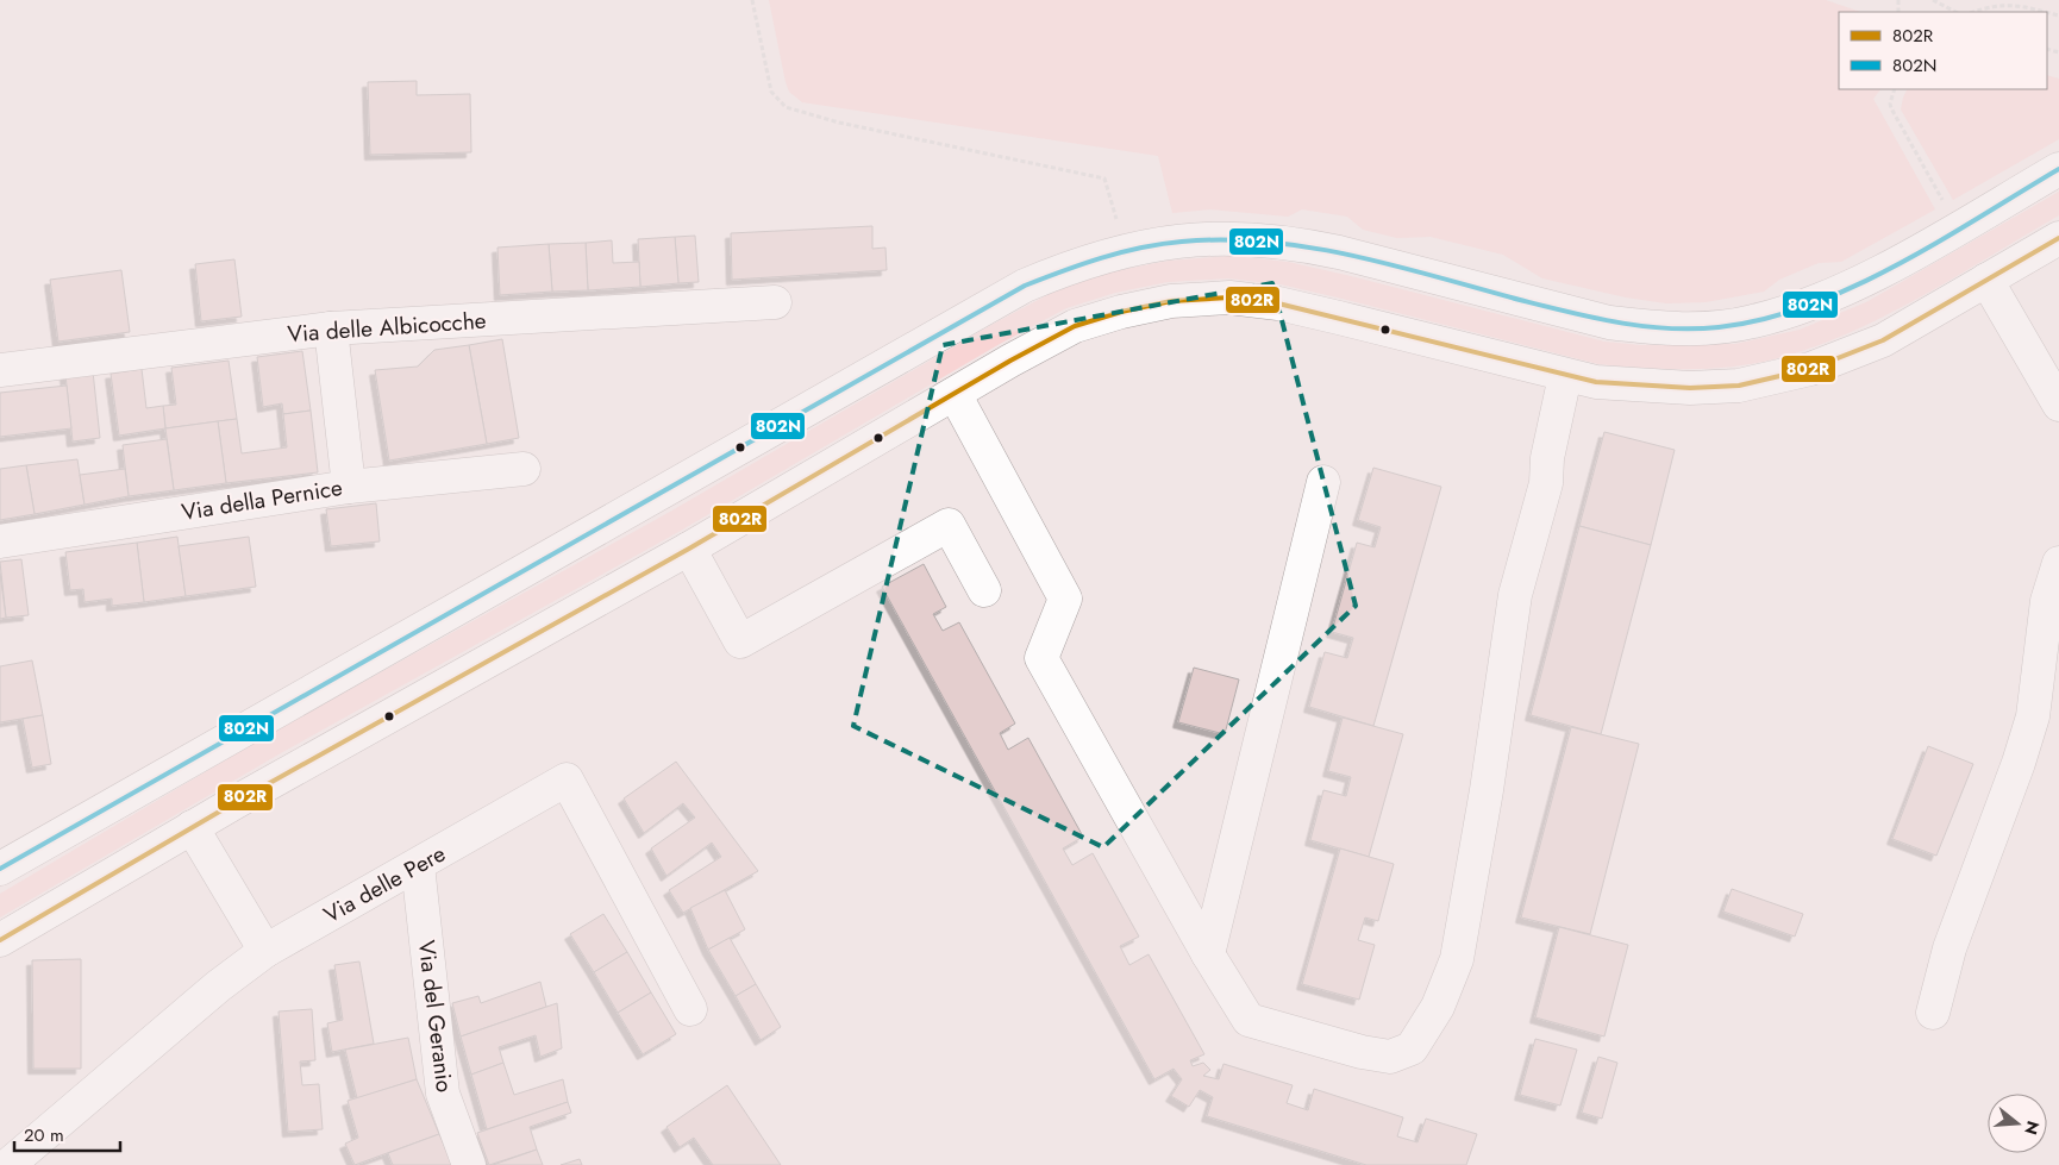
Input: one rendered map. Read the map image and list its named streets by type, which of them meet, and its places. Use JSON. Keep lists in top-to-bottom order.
{
  "streets": {
    "main road": [
      "Via delle Albicocche",
      "Via della Pernice",
      "Via delle Pere",
      "Via del Geranio"
    ]
  },
  "crossings": [
    ["Via delle Pere", "Via del Geranio"]
  ],
  "lines": ["transit line 802N", "transit line 802R"],
  "legend": ["802R", "802N"],
  "scale_bar": "20 m",
  "north": "right"
}
